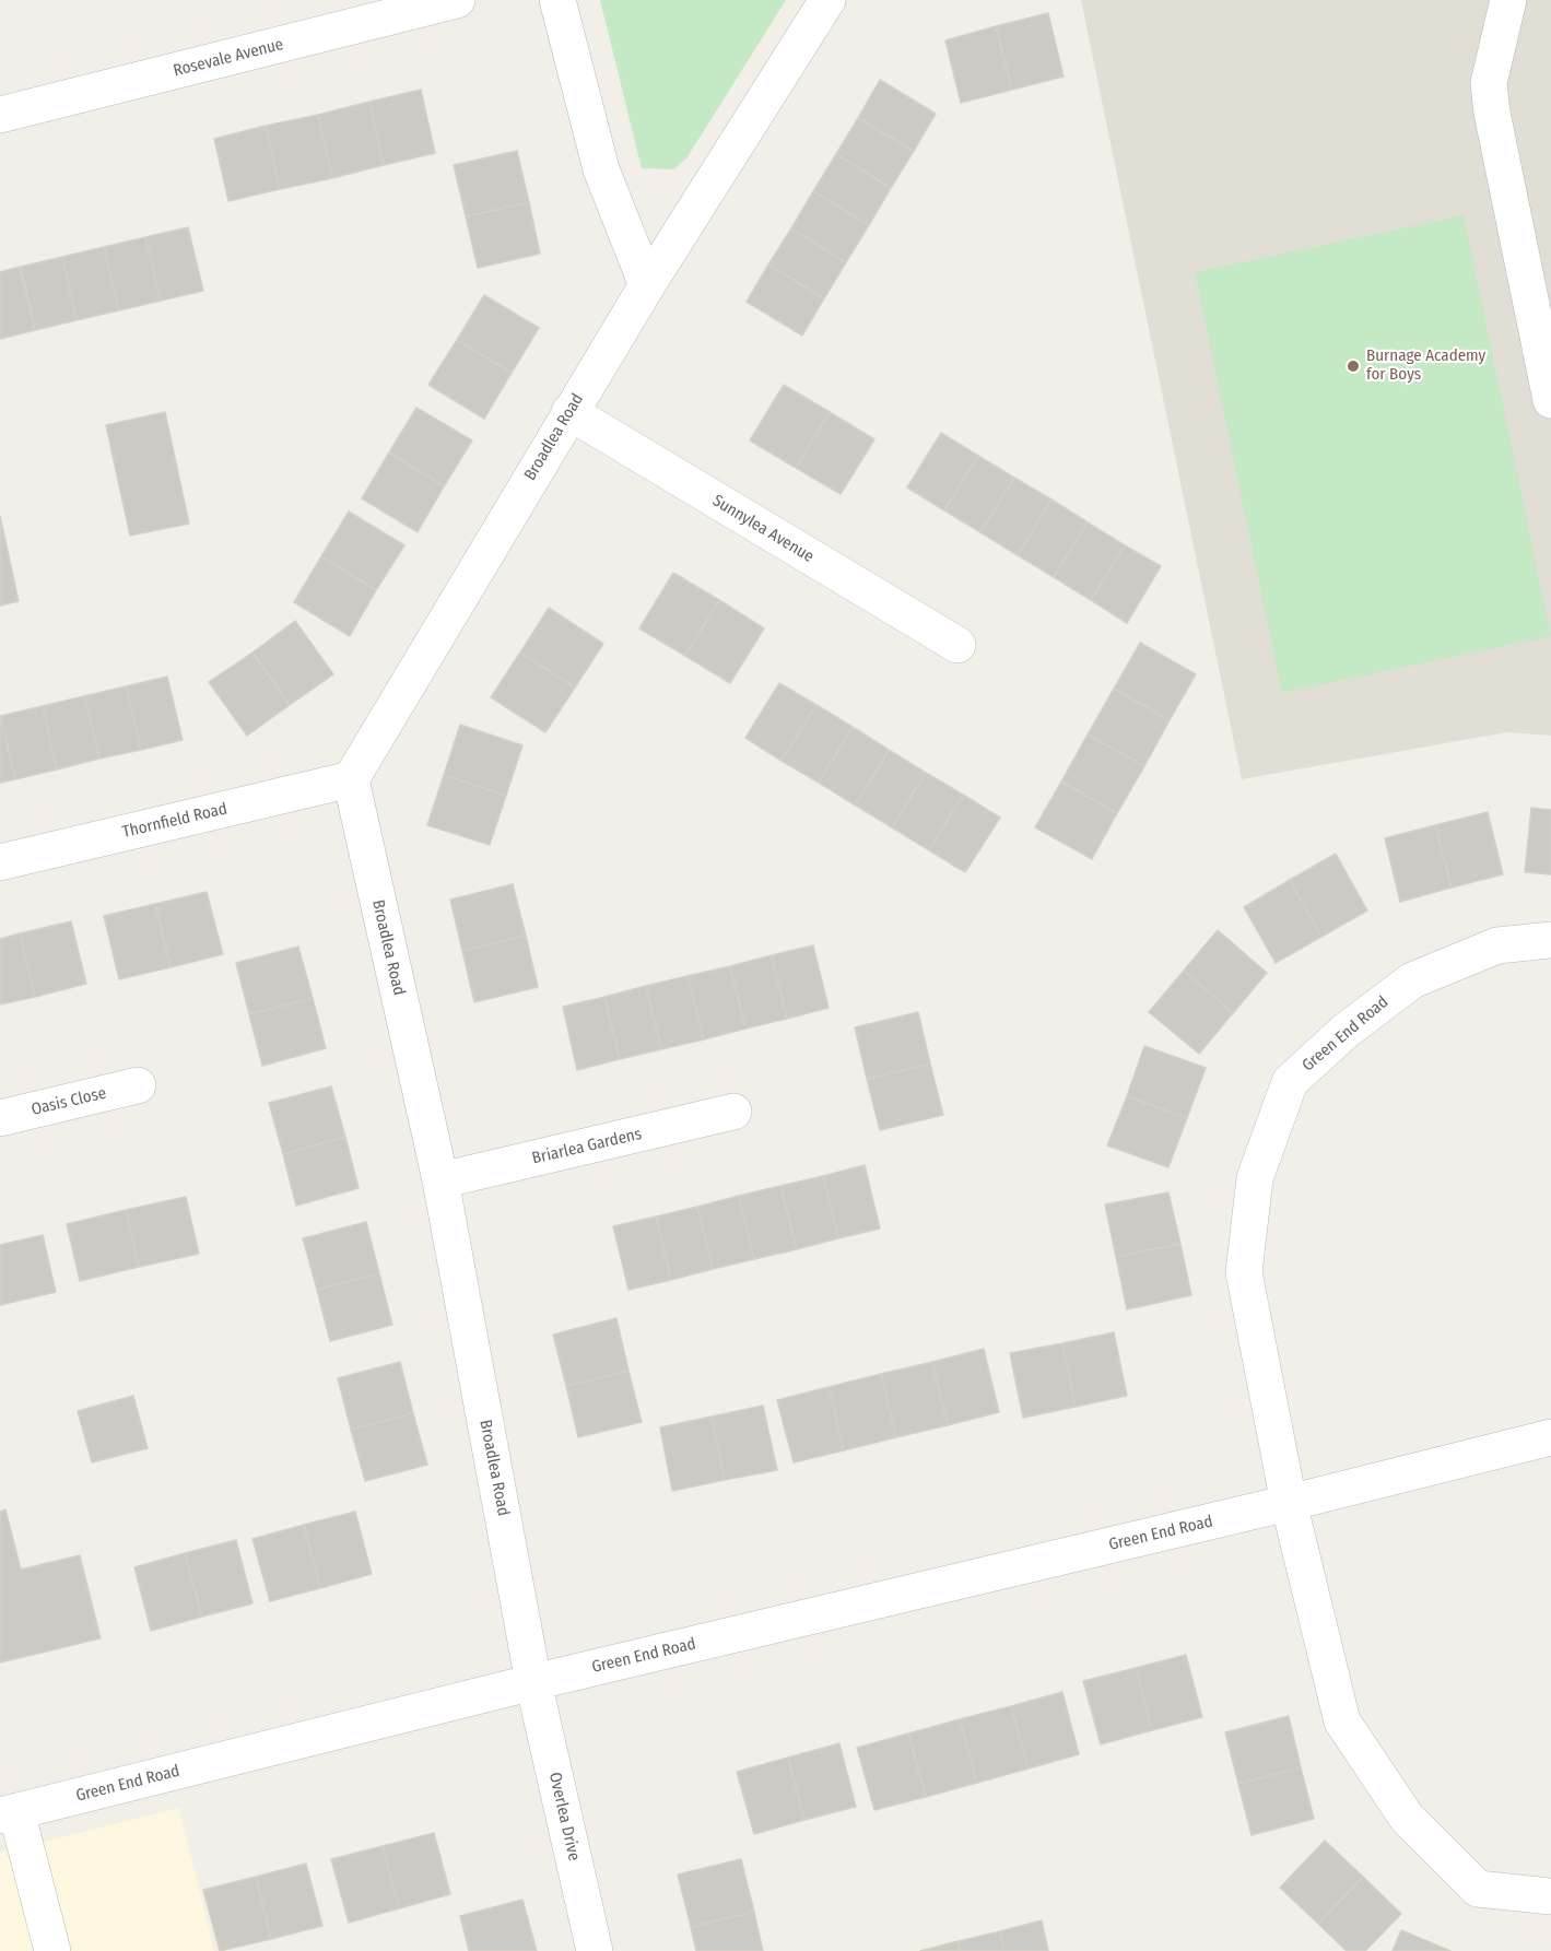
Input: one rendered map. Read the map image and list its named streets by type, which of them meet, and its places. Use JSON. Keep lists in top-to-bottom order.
{
  "streets": {
    "street": [
      "Rosevale Avenue",
      "Broadlea Road",
      "Sunnylea Avenue",
      "Thornfield Road",
      "Green End Road",
      "Oasis Close",
      "Briarlea Gardens",
      "Overlea Drive"
    ]
  },
  "crossings": [
    ["Broadlea Road", "Sunnylea Avenue"],
    ["Broadlea Road", "Thornfield Road"],
    ["Broadlea Road", "Green End Road"],
    ["Broadlea Road", "Briarlea Gardens"],
    ["Broadlea Road", "Overlea Drive"],
    ["Green End Road", "Overlea Drive"]
  ],
  "places": ["Burnage Academy for Boys"]
}
